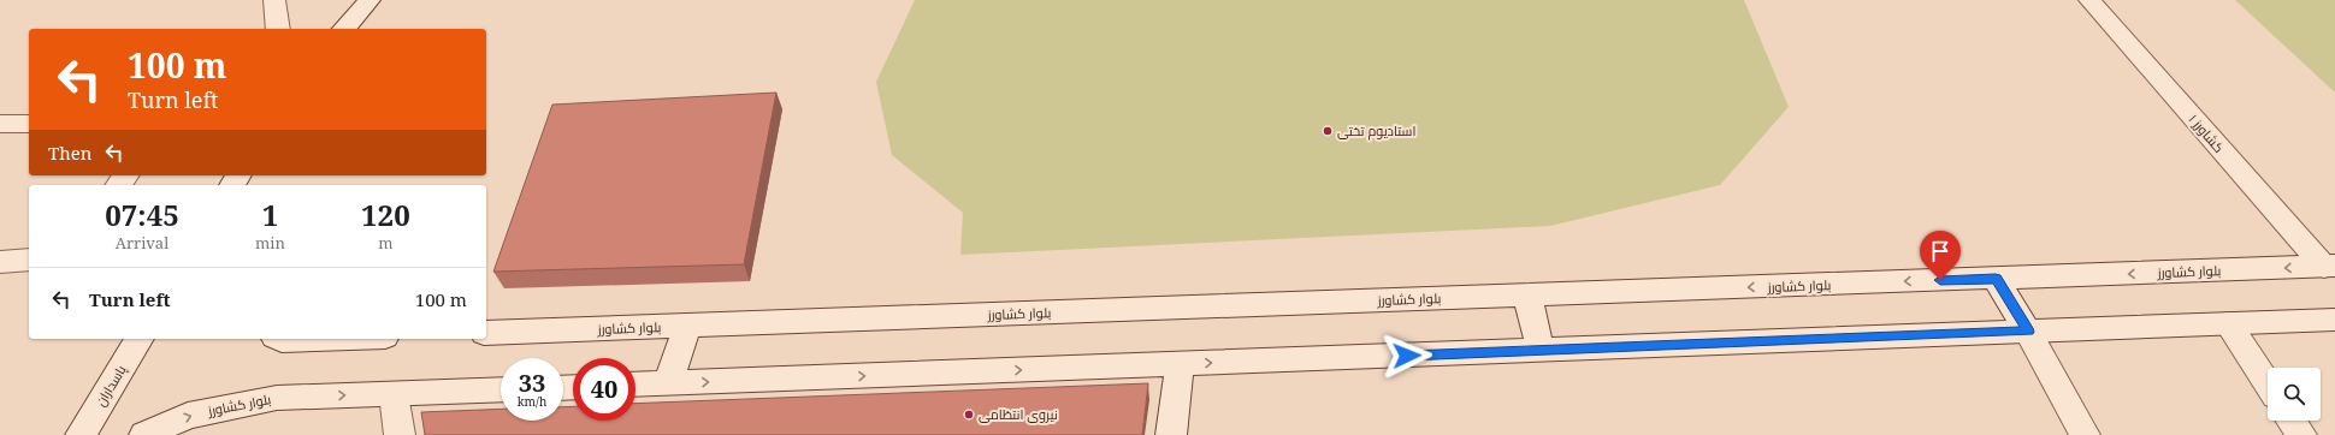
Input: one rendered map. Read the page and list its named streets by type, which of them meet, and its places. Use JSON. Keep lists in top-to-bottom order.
{
  "streets": {
    "street": ["کشاورز ۱", "بلوار کشاورز", "پاسداران"]
  },
  "crossings": [
    ["کشاورز ۱", "بلوار کشاورز"]
  ],
  "places": ["استادیوم تختی", "نیروی انتظامی"],
  "page": {
    "turn": ["100 m", "Turn left"],
    "then": "Then",
    "eta": [
      "07:45",
      "Arrival",
      "1",
      "min",
      "120",
      "m"
    ],
    "list": [
      {
        "name": "Turn left",
        "value": "100 m"
      }
    ],
    "speed": "33 km/h",
    "limit": "40"
  }
}
